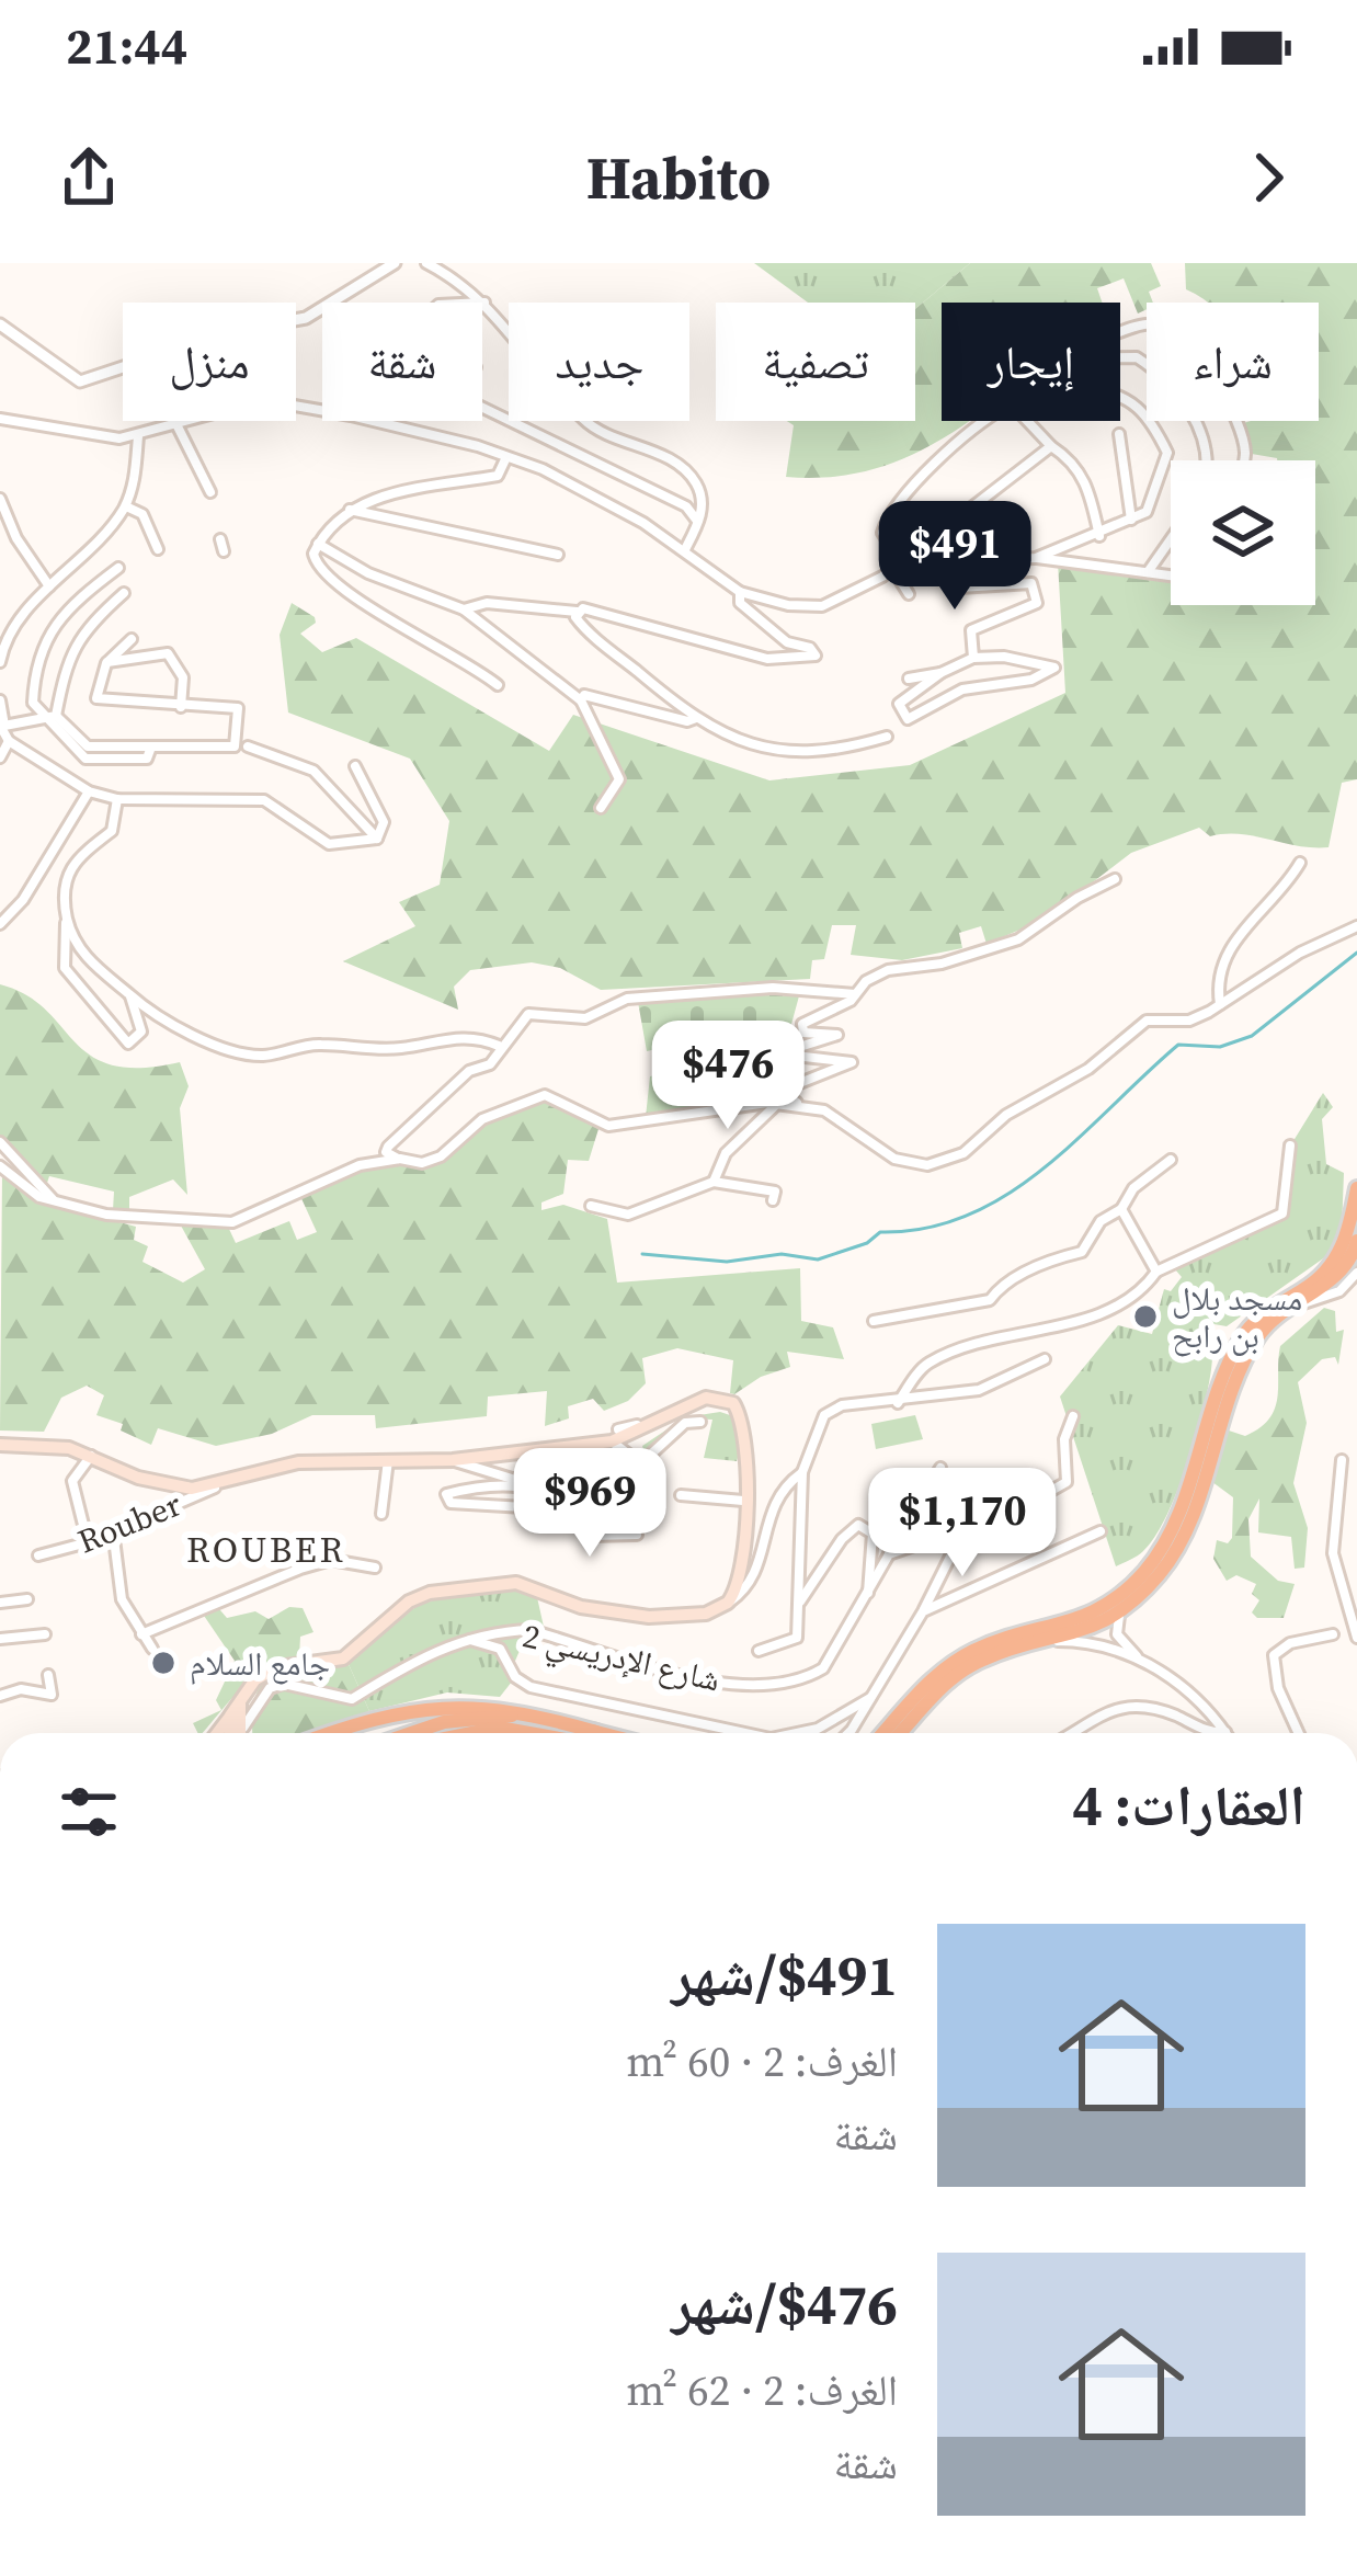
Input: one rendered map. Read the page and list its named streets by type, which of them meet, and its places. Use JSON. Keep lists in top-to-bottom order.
{
  "streets": {
    "street": ["Rouber", "شارع الإدريسي 2"]
  },
  "districts": ["ROUBER"],
  "places": ["مسجد بلال بن رابح", "جامع السلام"],
  "page": {
    "status": "21:44",
    "header": "Habito",
    "chip": [
      "شراء",
      "إيجار",
      "تصفية",
      "جديد",
      "شقة",
      "منزل"
    ],
    "price": [
      "$491",
      "$476",
      "$969",
      "$1,170"
    ],
    "heading": "العقارات: 4",
    "list": [
      {
        "name": "$491/شهر",
        "note": "الغرف: 2 · 60 m² · شقة"
      },
      {
        "name": "$476/شهر",
        "note": "الغرف: 2 · 62 m² · شقة"
      }
    ]
  }
}
